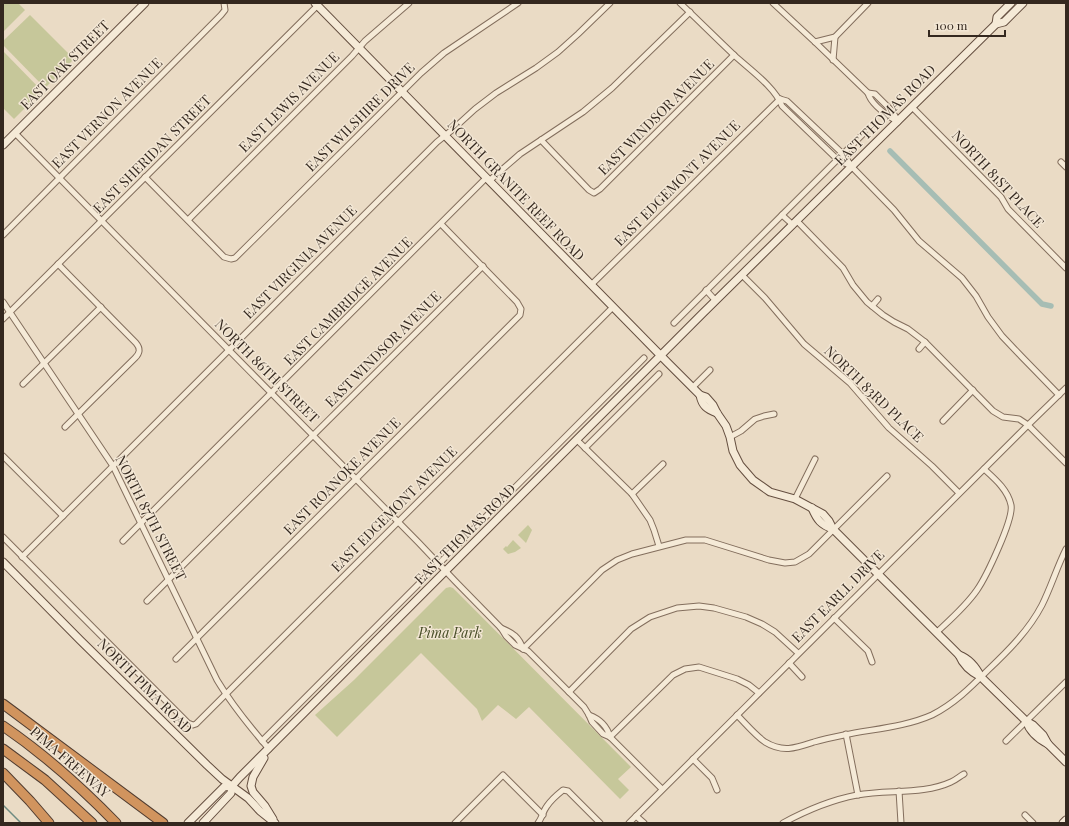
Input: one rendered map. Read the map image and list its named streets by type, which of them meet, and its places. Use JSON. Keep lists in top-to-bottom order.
{
  "streets": {
    "highway": ["PIMA FREEWAY"],
    "main road": [
      "EAST OAK STREET",
      "EAST THOMAS ROAD",
      "NORTH GRANITE REEF ROAD",
      "NORTH PIMA ROAD"
    ],
    "street": [
      "EAST LEWIS AVENUE",
      "EAST VERNON AVENUE",
      "EAST WILSHIRE DRIVE",
      "EAST WINDSOR AVENUE",
      "EAST SHERIDAN STREET",
      "NORTH 81ST PLACE",
      "EAST EDGEMONT AVENUE",
      "EAST VIRGINIA AVENUE",
      "EAST CAMBRIDGE AVENUE",
      "NORTH 86TH STREET",
      "NORTH 83RD PLACE",
      "EAST ROANOKE AVENUE",
      "NORTH 87TH STREET",
      "EAST EARLL DRIVE"
    ]
  },
  "crossings": [
    ["EAST OAK STREET", "NORTH 86TH STREET"],
    ["EAST LEWIS AVENUE", "EAST WILSHIRE DRIVE"],
    ["EAST LEWIS AVENUE", "NORTH GRANITE REEF ROAD"],
    ["EAST VERNON AVENUE", "NORTH 86TH STREET"],
    ["EAST THOMAS ROAD", "NORTH 81ST PLACE"],
    ["EAST THOMAS ROAD", "NORTH GRANITE REEF ROAD"],
    ["EAST THOMAS ROAD", "NORTH 86TH STREET"],
    ["EAST THOMAS ROAD", "NORTH 83RD PLACE"],
    ["EAST THOMAS ROAD", "NORTH 87TH STREET"],
    ["EAST THOMAS ROAD", "NORTH PIMA ROAD"],
    ["EAST WILSHIRE DRIVE", "NORTH GRANITE REEF ROAD"],
    ["EAST WINDSOR AVENUE", "EAST CAMBRIDGE AVENUE"],
    ["EAST WINDSOR AVENUE", "NORTH 86TH STREET"],
    ["EAST WINDSOR AVENUE", "EAST ROANOKE AVENUE"],
    ["EAST WINDSOR AVENUE", "NORTH 87TH STREET"],
    ["EAST SHERIDAN STREET", "NORTH GRANITE REEF ROAD"],
    ["EAST SHERIDAN STREET", "NORTH 86TH STREET"],
    ["EAST SHERIDAN STREET", "NORTH 87TH STREET"],
    ["EAST EDGEMONT AVENUE", "NORTH GRANITE REEF ROAD"],
    ["EAST EDGEMONT AVENUE", "EAST VIRGINIA AVENUE"],
    ["EAST EDGEMONT AVENUE", "NORTH 86TH STREET"],
    ["EAST EDGEMONT AVENUE", "NORTH 87TH STREET"],
    ["NORTH GRANITE REEF ROAD", "EAST VIRGINIA AVENUE"],
    ["NORTH GRANITE REEF ROAD", "EAST CAMBRIDGE AVENUE"],
    ["NORTH GRANITE REEF ROAD", "EAST EARLL DRIVE"],
    ["EAST VIRGINIA AVENUE", "NORTH 86TH STREET"],
    ["EAST VIRGINIA AVENUE", "NORTH 87TH STREET"],
    ["EAST CAMBRIDGE AVENUE", "NORTH 86TH STREET"],
    ["EAST CAMBRIDGE AVENUE", "NORTH 87TH STREET"],
    ["NORTH 86TH STREET", "EAST ROANOKE AVENUE"],
    ["NORTH 86TH STREET", "EAST EARLL DRIVE"],
    ["NORTH 83RD PLACE", "EAST EARLL DRIVE"],
    ["EAST ROANOKE AVENUE", "NORTH 87TH STREET"]
  ],
  "parks": ["Pima Park"],
  "scale_bar": "100 m"
}
